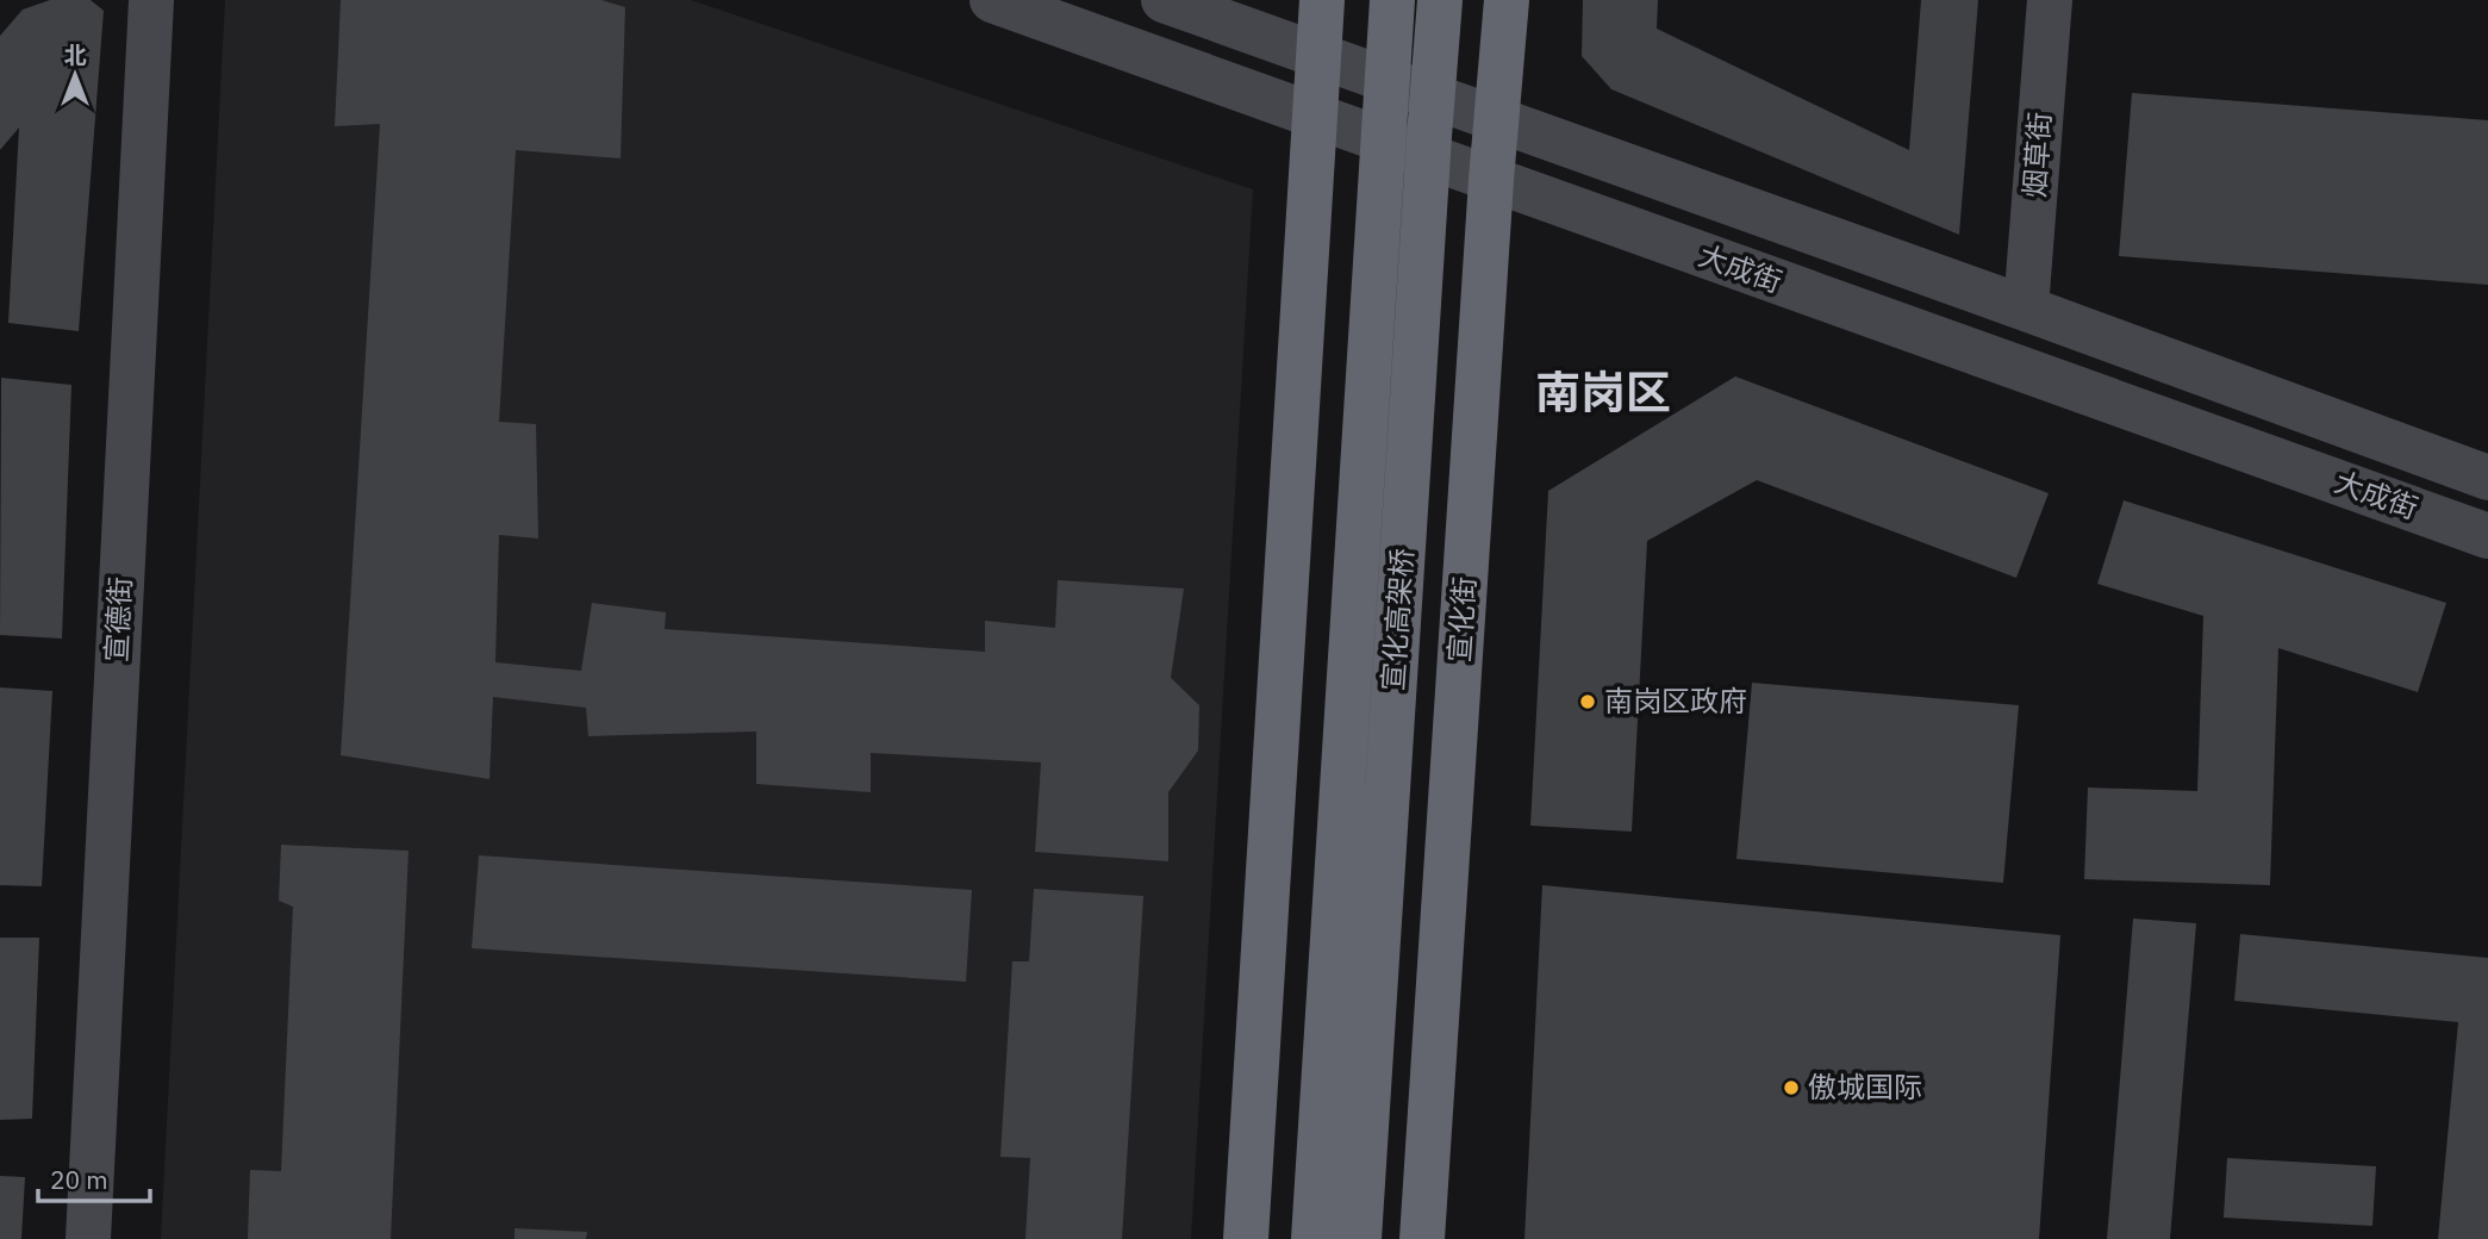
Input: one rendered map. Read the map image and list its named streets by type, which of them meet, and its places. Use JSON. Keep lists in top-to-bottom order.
{
  "streets": {
    "highway": ["宣化高架桥", "宣化街"],
    "main road": ["烟草街", "大成街", "宣德街"]
  },
  "crossings": [
    ["烟草街", "大成街"],
    ["大成街", "宣化街"]
  ],
  "districts": ["南岗区"],
  "places": ["南岗区政府", "傲城国际"],
  "scale_bar": "20 m",
  "north": "top"
}
